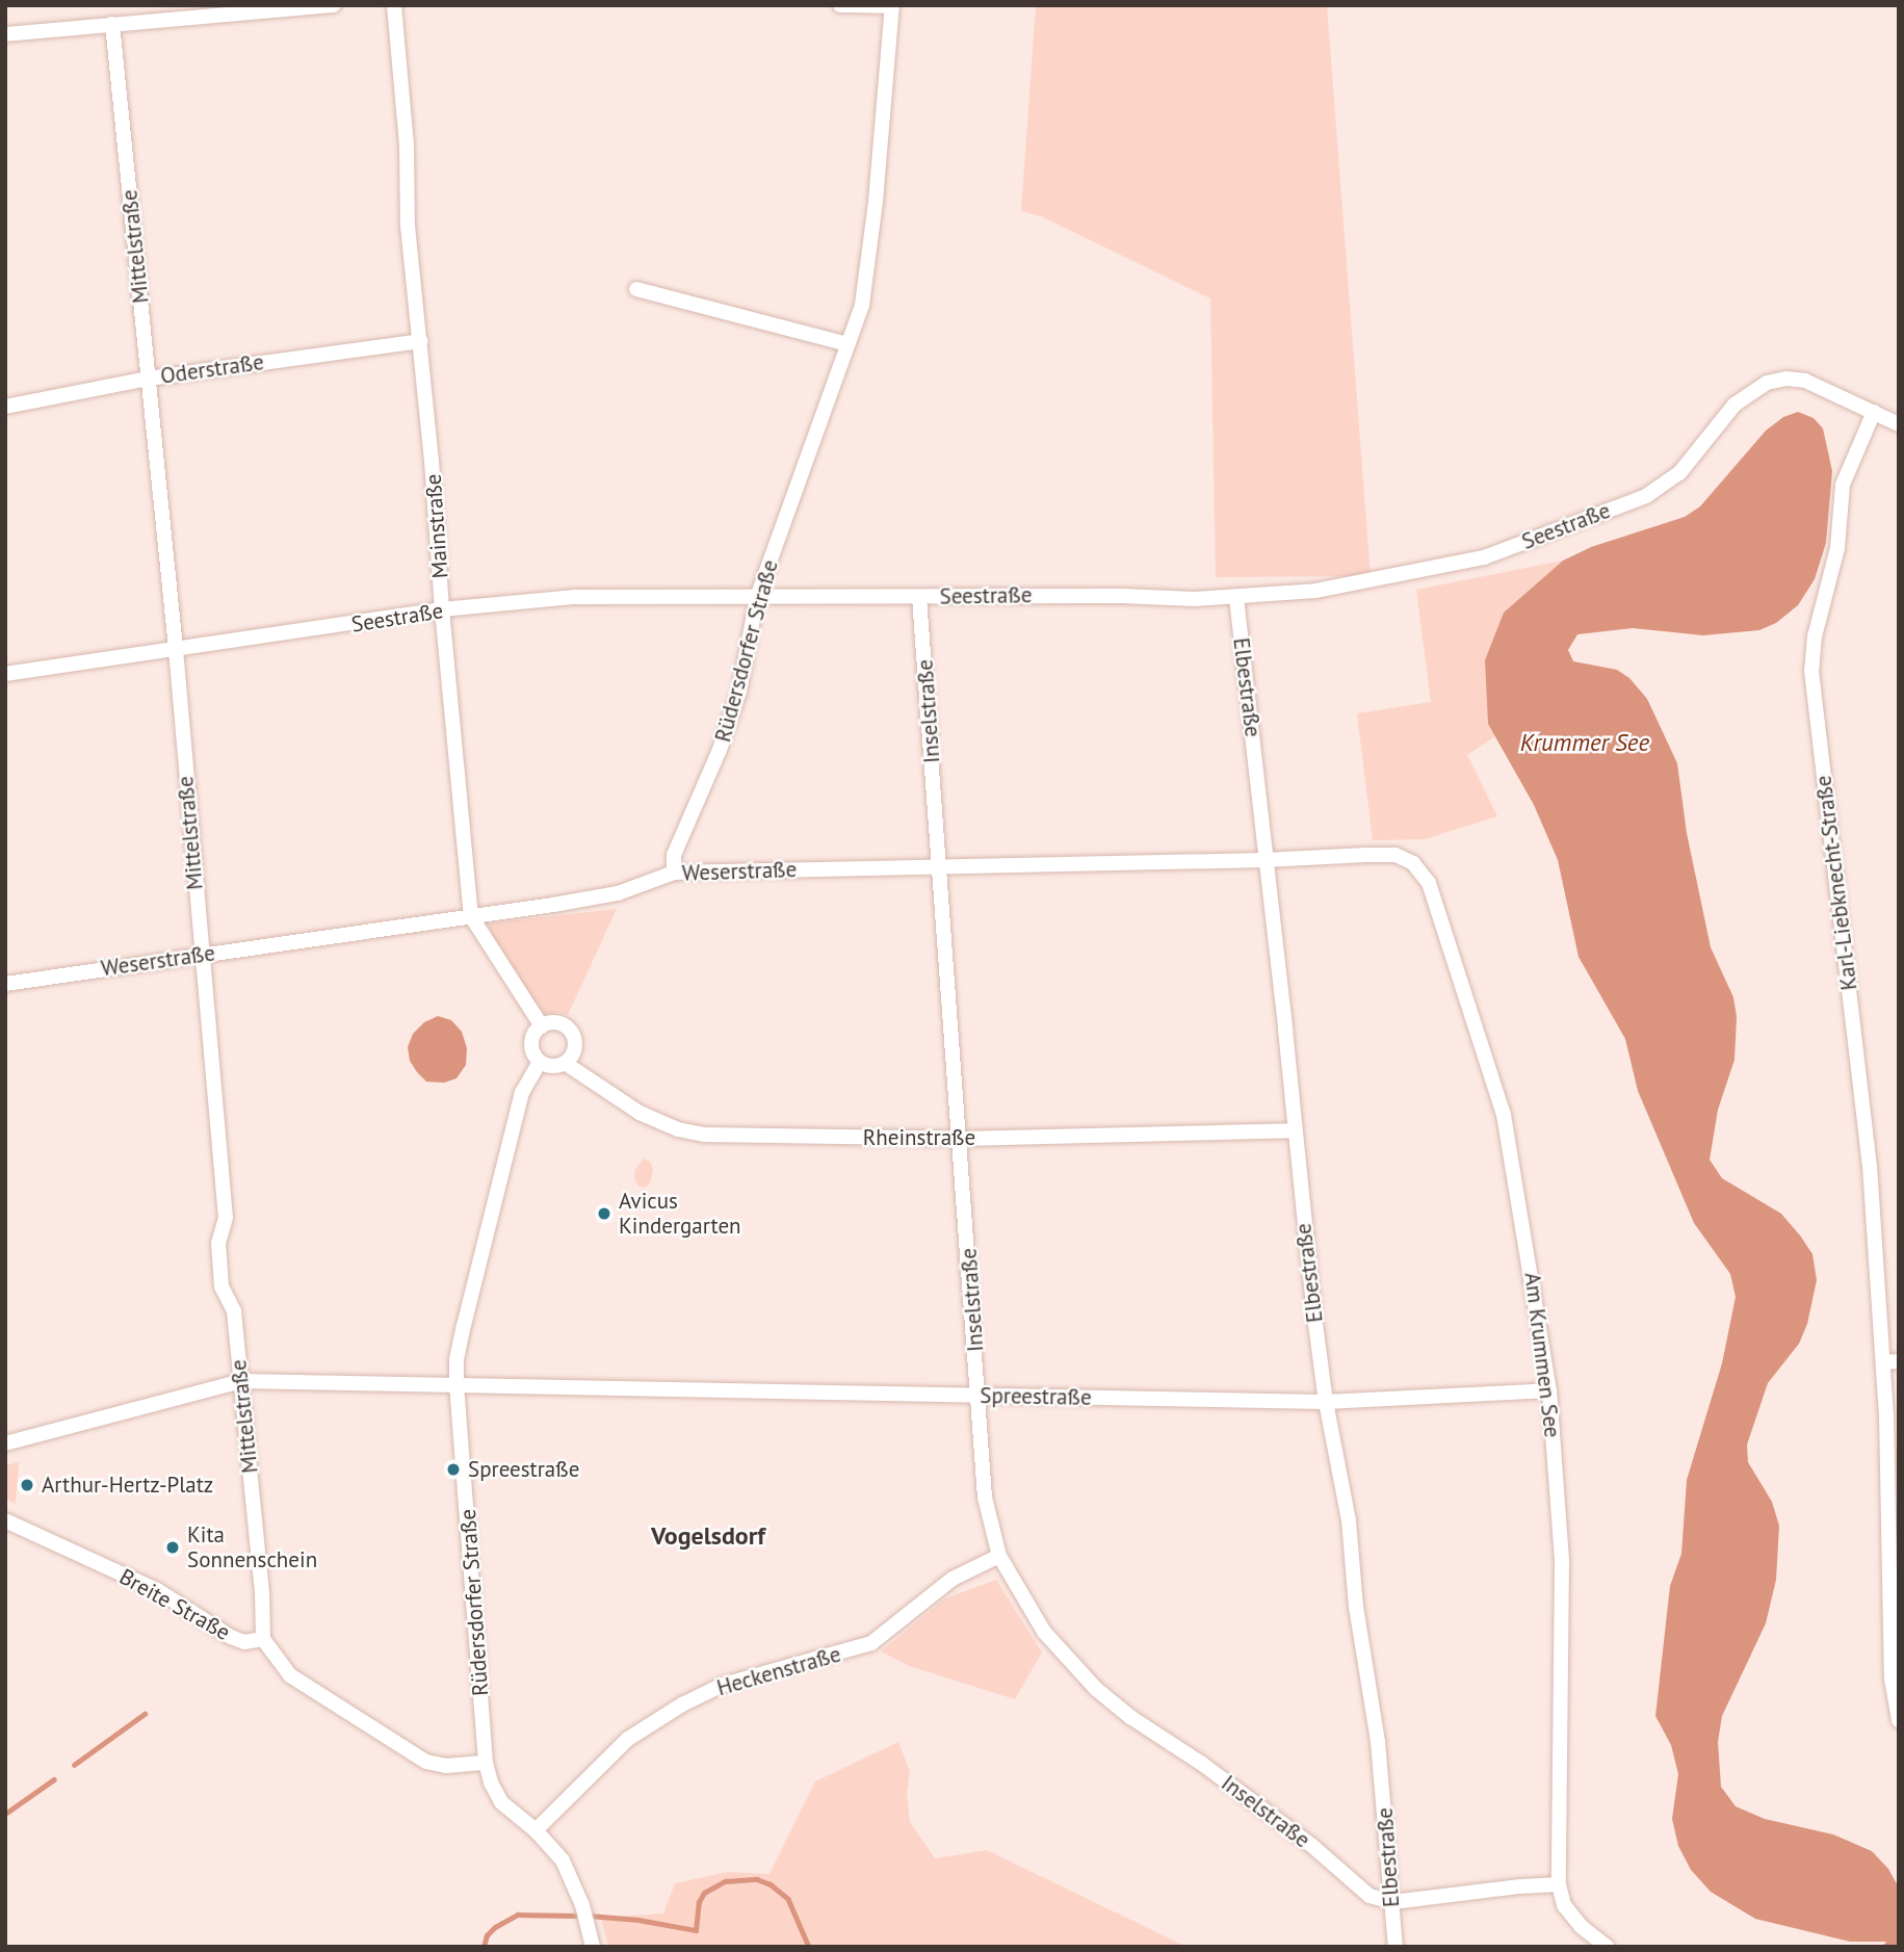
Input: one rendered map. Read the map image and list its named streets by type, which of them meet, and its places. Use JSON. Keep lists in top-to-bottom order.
{
  "streets": {
    "street": [
      "Mittelstraße",
      "Oderstraße",
      "Mainstraße",
      "Seestraße",
      "Rüdersdorfer Straße",
      "Elbestraße",
      "Inselstraße",
      "Weserstraße",
      "Karl-Liebknecht-Straße",
      "Rheinstraße",
      "Am Krummen See",
      "Spreestraße",
      "Breite Straße",
      "Heckenstraße"
    ]
  },
  "crossings": [
    ["Mittelstraße", "Oderstraße"],
    ["Mittelstraße", "Seestraße"],
    ["Mittelstraße", "Weserstraße"],
    ["Mittelstraße", "Spreestraße"],
    ["Mittelstraße", "Breite Straße"],
    ["Oderstraße", "Mainstraße"],
    ["Mainstraße", "Seestraße"],
    ["Mainstraße", "Rüdersdorfer Straße"],
    ["Mainstraße", "Weserstraße"],
    ["Mainstraße", "Rheinstraße"],
    ["Seestraße", "Rüdersdorfer Straße"],
    ["Seestraße", "Elbestraße"],
    ["Seestraße", "Inselstraße"],
    ["Seestraße", "Karl-Liebknecht-Straße"],
    ["Rüdersdorfer Straße", "Weserstraße"],
    ["Rüdersdorfer Straße", "Rheinstraße"],
    ["Rüdersdorfer Straße", "Spreestraße"],
    ["Rüdersdorfer Straße", "Heckenstraße"],
    ["Elbestraße", "Inselstraße"],
    ["Elbestraße", "Weserstraße"],
    ["Elbestraße", "Rheinstraße"],
    ["Elbestraße", "Spreestraße"],
    ["Inselstraße", "Weserstraße"],
    ["Inselstraße", "Rheinstraße"],
    ["Inselstraße", "Spreestraße"],
    ["Inselstraße", "Heckenstraße"],
    ["Weserstraße", "Am Krummen See"],
    ["Am Krummen See", "Spreestraße"]
  ],
  "districts": ["Vogelsdorf"],
  "water": ["Krummer See"],
  "places": [
    "Avicus Kindergarten",
    "Spreestraße",
    "Arthur-Hertz-Platz",
    "Kita Sonnenschein"
  ]
}
